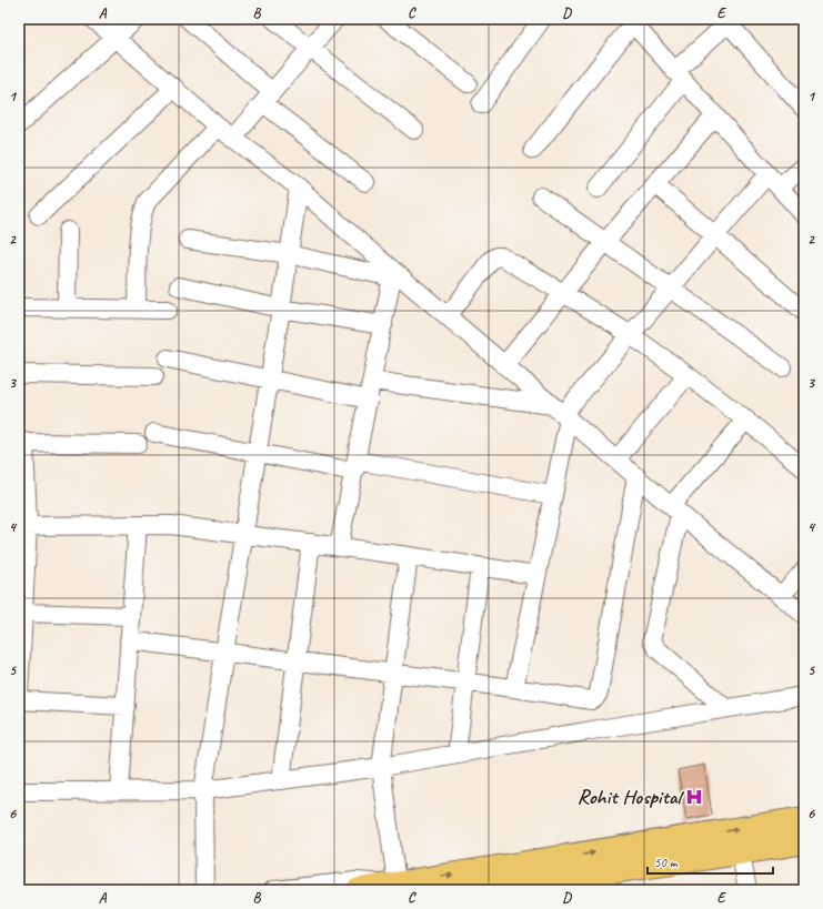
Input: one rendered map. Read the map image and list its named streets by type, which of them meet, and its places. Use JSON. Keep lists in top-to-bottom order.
{
  "places": {
    "hospital": ["Rohit Hospital"]
  },
  "scale_bar": "50 m",
  "grid": {
    "columns": [
      "A",
      "B",
      "C",
      "D",
      "E"
    ],
    "rows": [
      "1",
      "2",
      "3",
      "4",
      "5",
      "6"
    ]
  }
}
